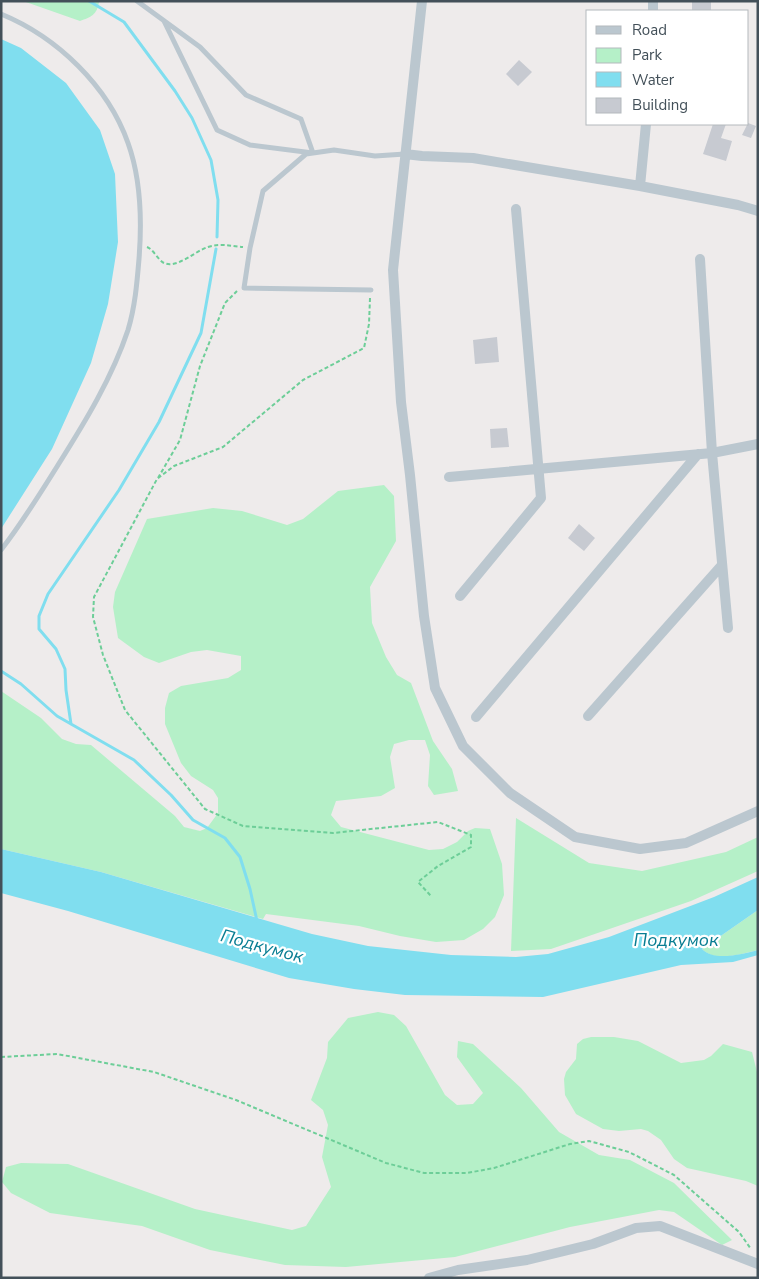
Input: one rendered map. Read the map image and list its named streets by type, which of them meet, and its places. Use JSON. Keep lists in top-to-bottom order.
{
  "water": ["Подкумок"],
  "legend": [
    "Road",
    "Park",
    "Water",
    "Building"
  ]
}
